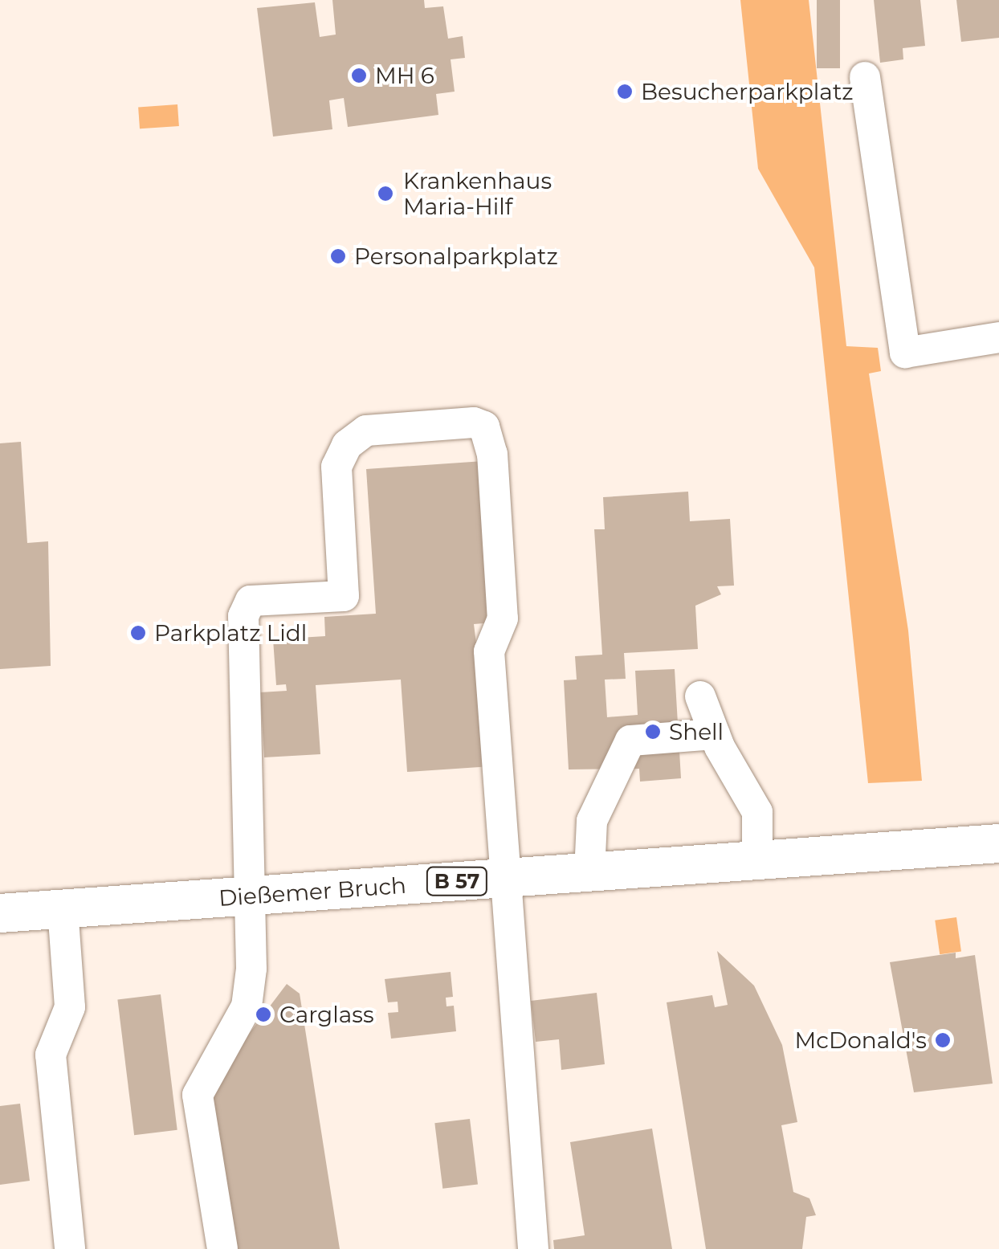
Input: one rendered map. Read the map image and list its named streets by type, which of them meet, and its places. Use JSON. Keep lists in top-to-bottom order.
{
  "streets": {
    "main road": ["B 57", "Dießemer Bruch"]
  },
  "places": [
    "MH 6",
    "Besucherparkplatz",
    "Krankenhaus Maria-Hilf",
    "Personalparkplatz",
    "Parkplatz Lidl",
    "Shell",
    "Carglass",
    "McDonald's"
  ]
}
